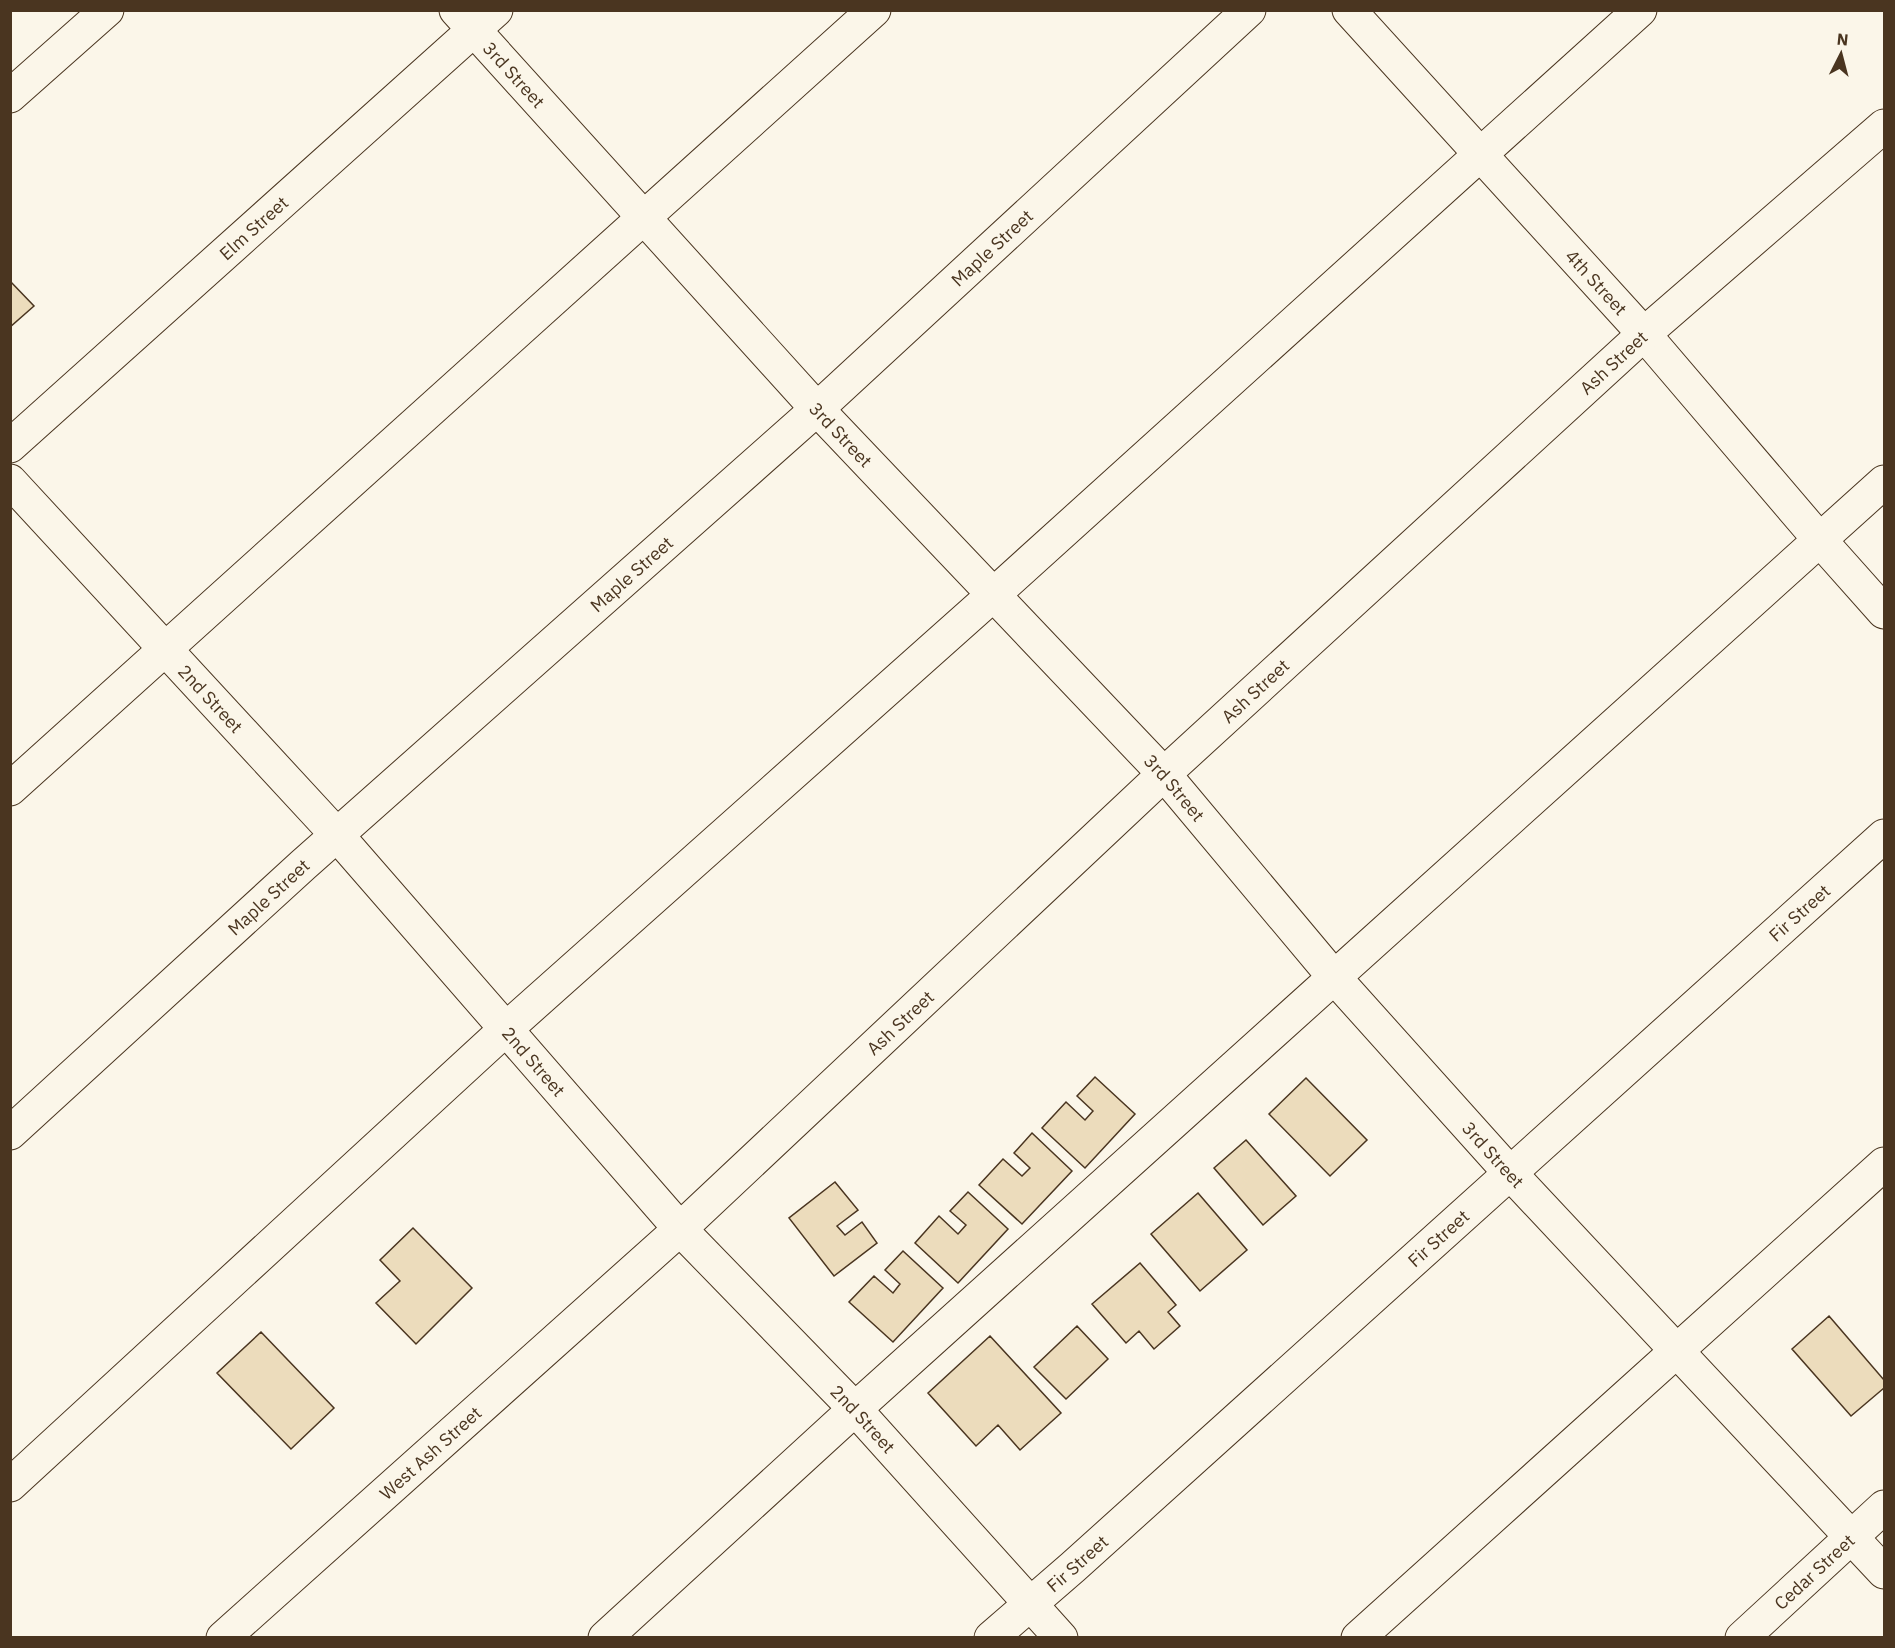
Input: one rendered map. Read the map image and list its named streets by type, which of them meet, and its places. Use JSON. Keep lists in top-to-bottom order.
{
  "streets": {
    "street": [
      "3rd Street",
      "Elm Street",
      "Maple Street",
      "4th Street",
      "Ash Street",
      "2nd Street",
      "Fir Street",
      "West Ash Street",
      "Cedar Street"
    ]
  },
  "crossings": [
    ["3rd Street", "Elm Street"],
    ["3rd Street", "Maple Street"],
    ["3rd Street", "Ash Street"],
    ["3rd Street", "Fir Street"],
    ["3rd Street", "Cedar Street"],
    ["Maple Street", "2nd Street"],
    ["4th Street", "Ash Street"],
    ["Ash Street", "2nd Street"],
    ["Ash Street", "West Ash Street"],
    ["2nd Street", "Fir Street"]
  ],
  "north": "top"
}
